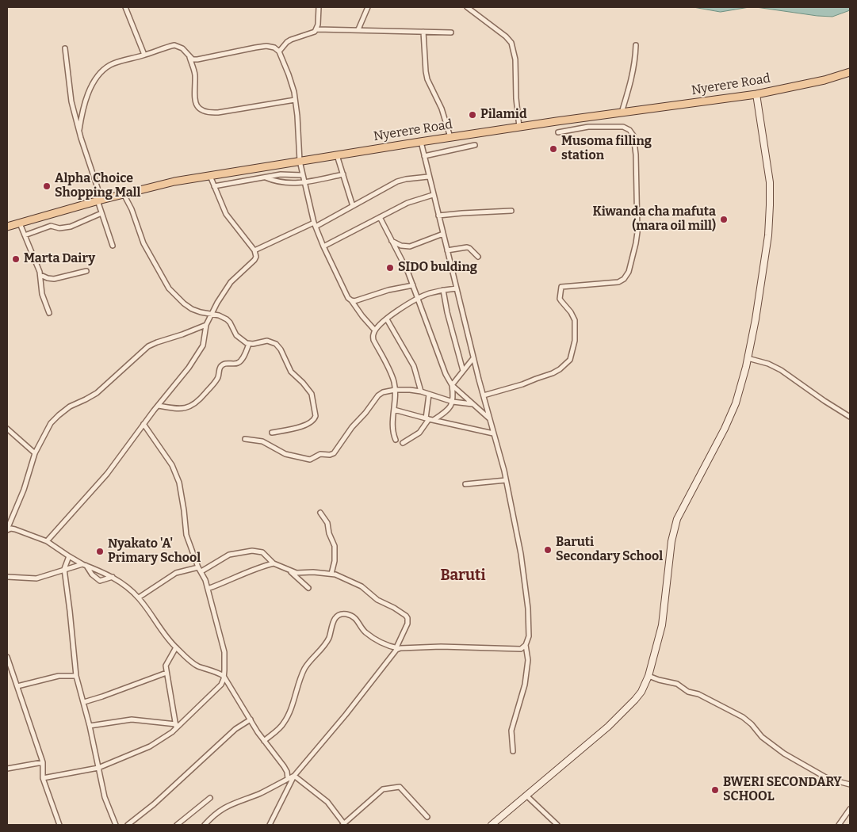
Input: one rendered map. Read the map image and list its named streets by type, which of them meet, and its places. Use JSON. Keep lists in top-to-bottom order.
{
  "streets": {
    "main road": ["Nyerere Road"]
  },
  "districts": ["Baruti"],
  "places": [
    "Pilamid",
    "Musoma filling station",
    "Alpha Choice Shopping Mall",
    "Kiwanda cha mafuta (mara oil mill)",
    "Marta Dairy",
    "SIDO bulding",
    "Baruti Secondary School",
    "Nyakato 'A' Primary School",
    "BWERI SECONDARY SCHOOL"
  ]
}
